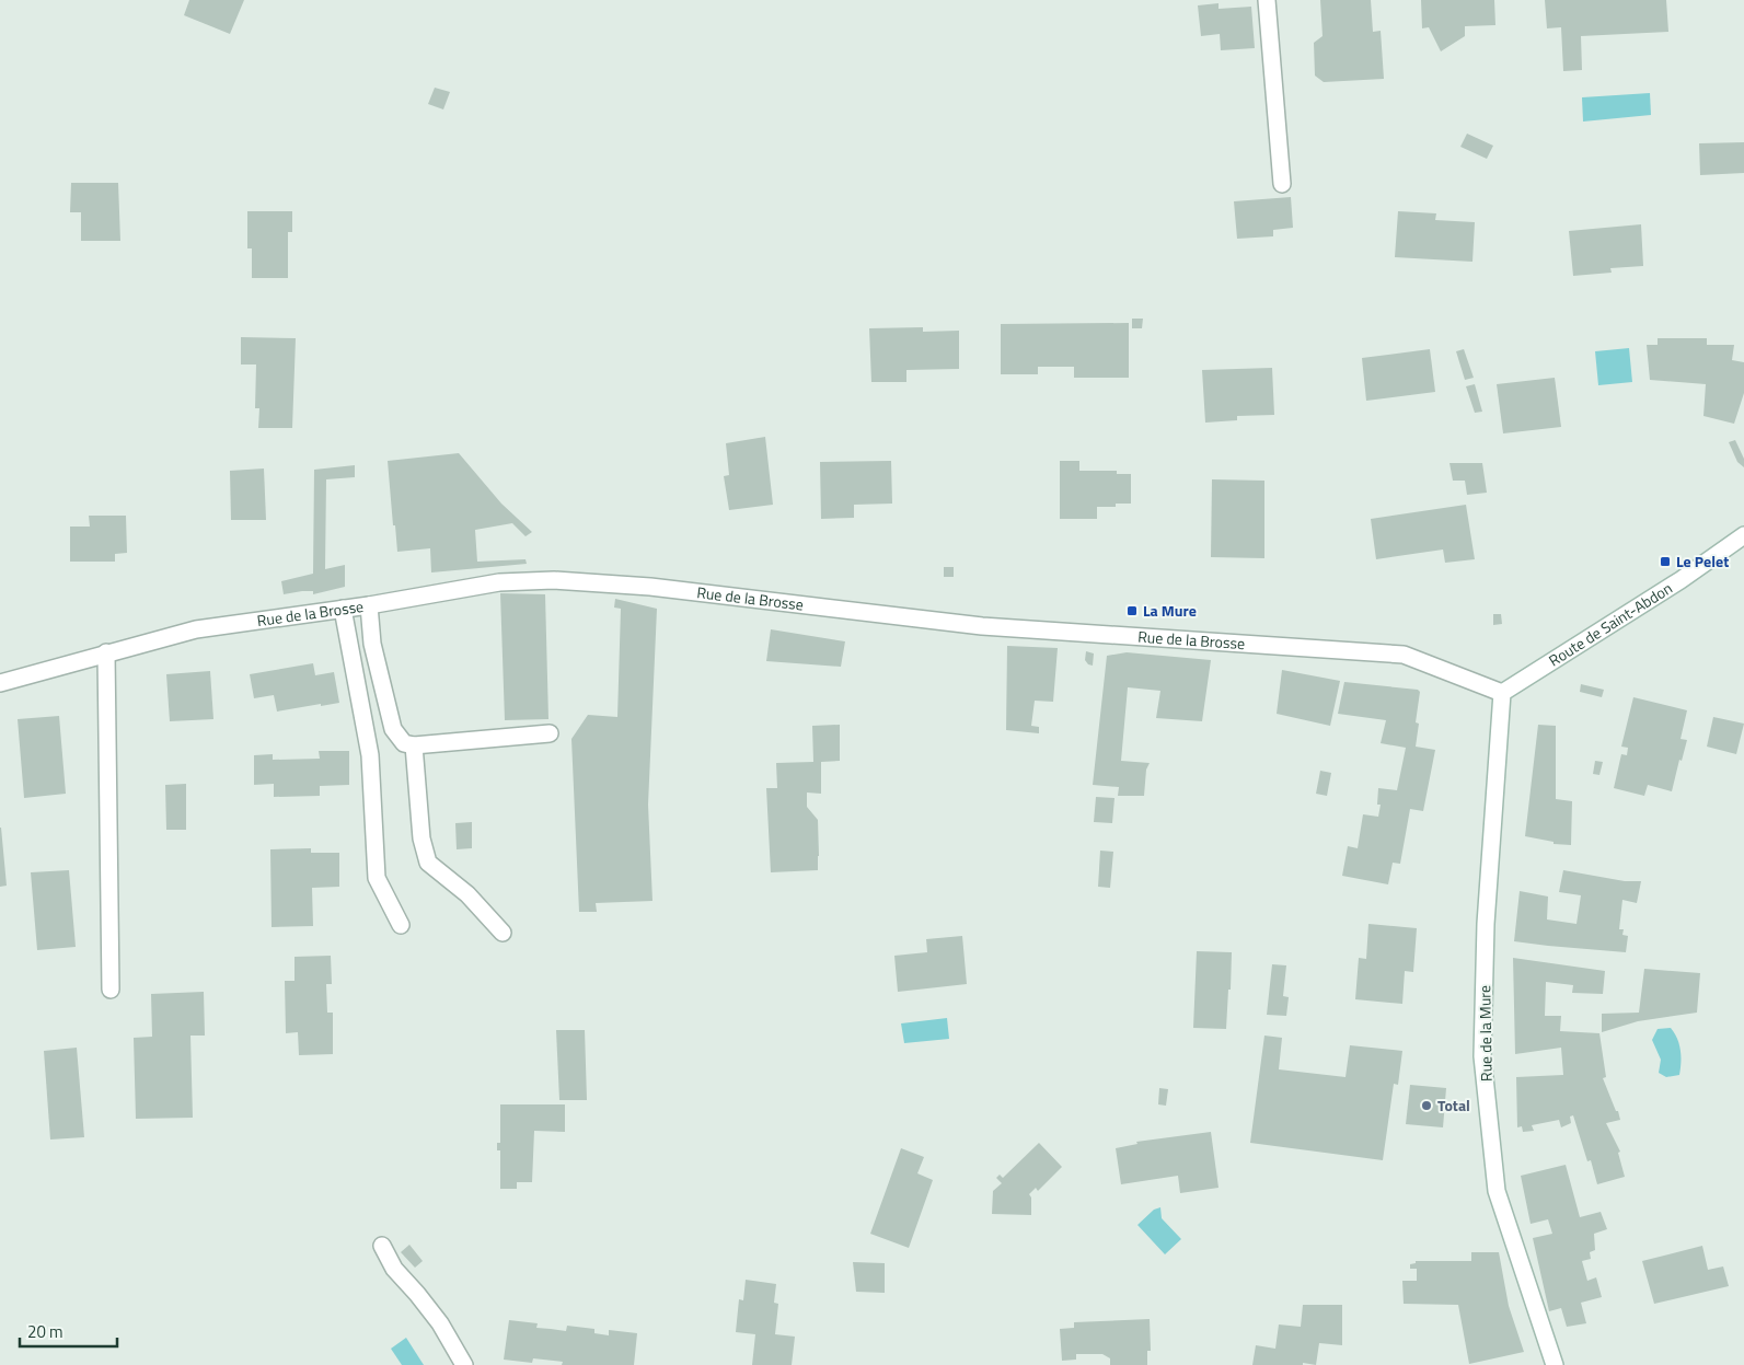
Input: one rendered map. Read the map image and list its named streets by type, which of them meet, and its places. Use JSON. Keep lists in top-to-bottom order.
{
  "streets": {
    "street": ["Rue de la Brosse", "Route de Saint-Abdon", "Rue de la Mure"]
  },
  "crossings": [
    ["Rue de la Brosse", "Route de Saint-Abdon"],
    ["Rue de la Brosse", "Rue de la Mure"],
    ["Route de Saint-Abdon", "Rue de la Mure"]
  ],
  "places": {
    "transit": ["Le Pelet", "La Mure"],
    "other": ["Total"]
  },
  "scale_bar": "20 m"
}
